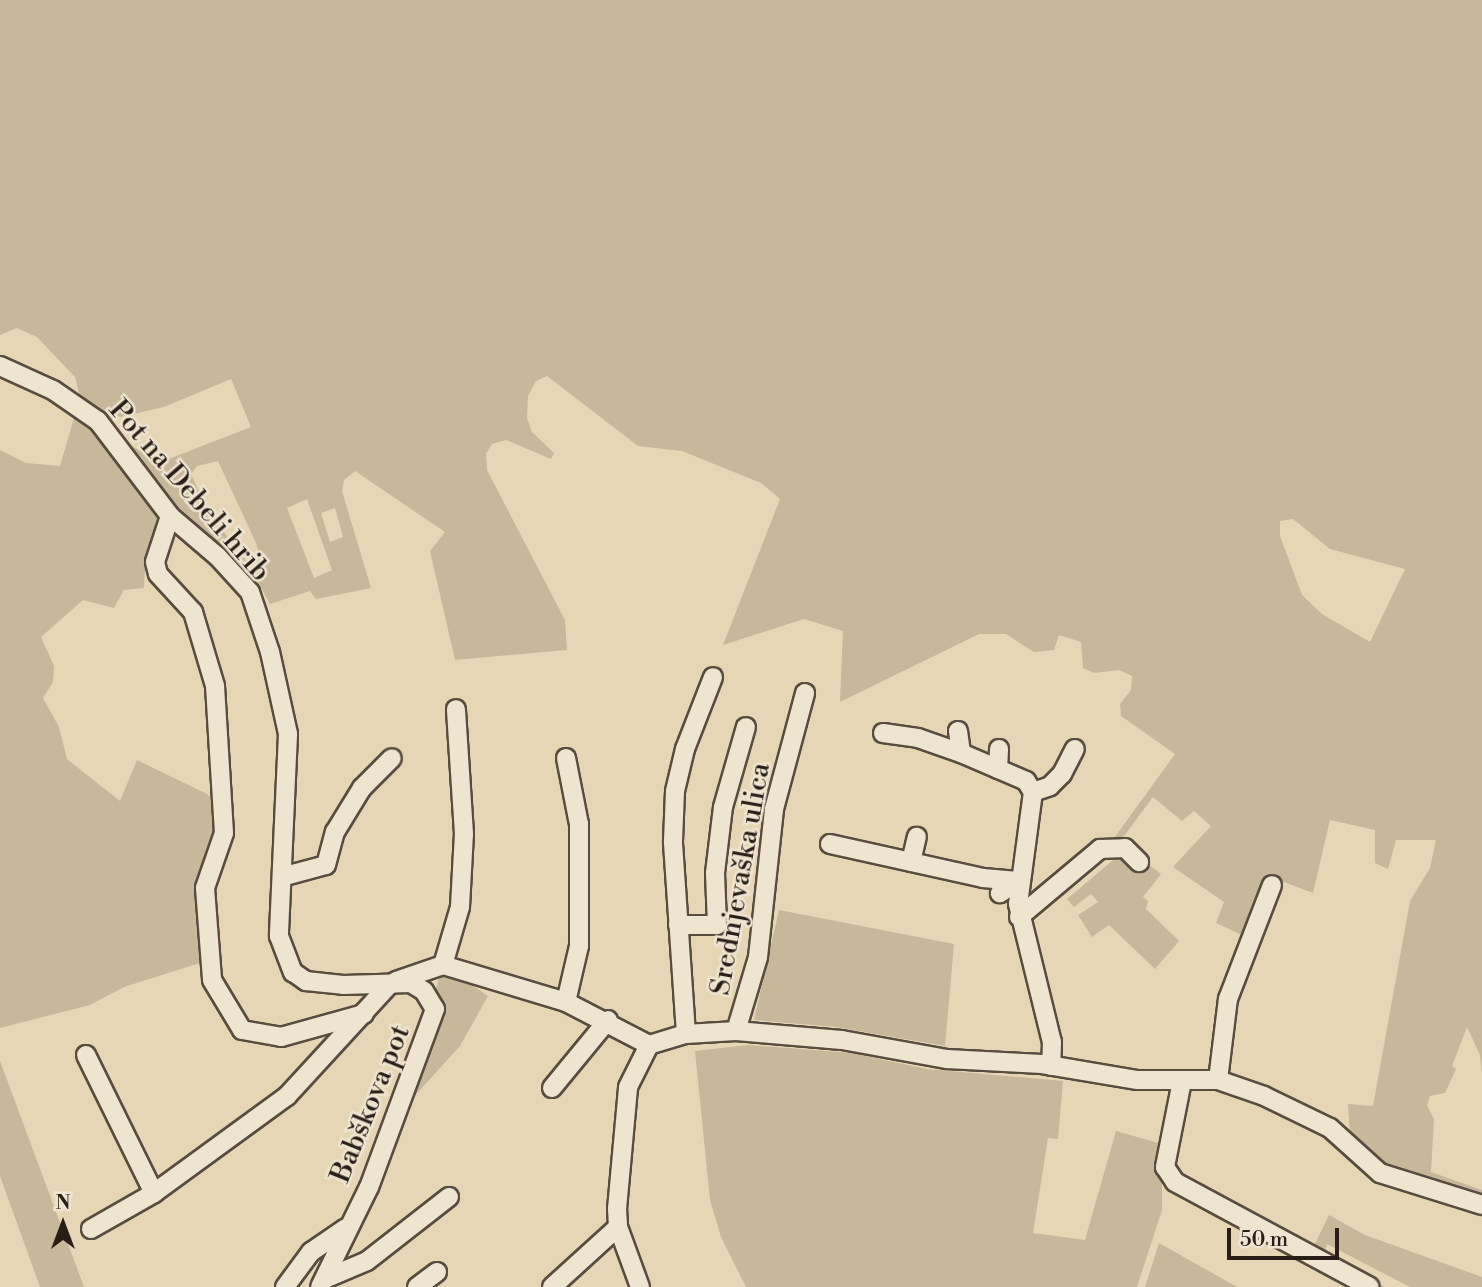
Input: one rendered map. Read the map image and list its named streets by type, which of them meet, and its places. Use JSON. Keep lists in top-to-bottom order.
{
  "streets": {
    "street": ["Pot na Debeli hrib", "Srednjevaška ulica", "Babškova pot"]
  },
  "crossings": [
    ["Pot na Debeli hrib", "Babškova pot"]
  ],
  "scale_bar": "50 m",
  "north": "top"
}
